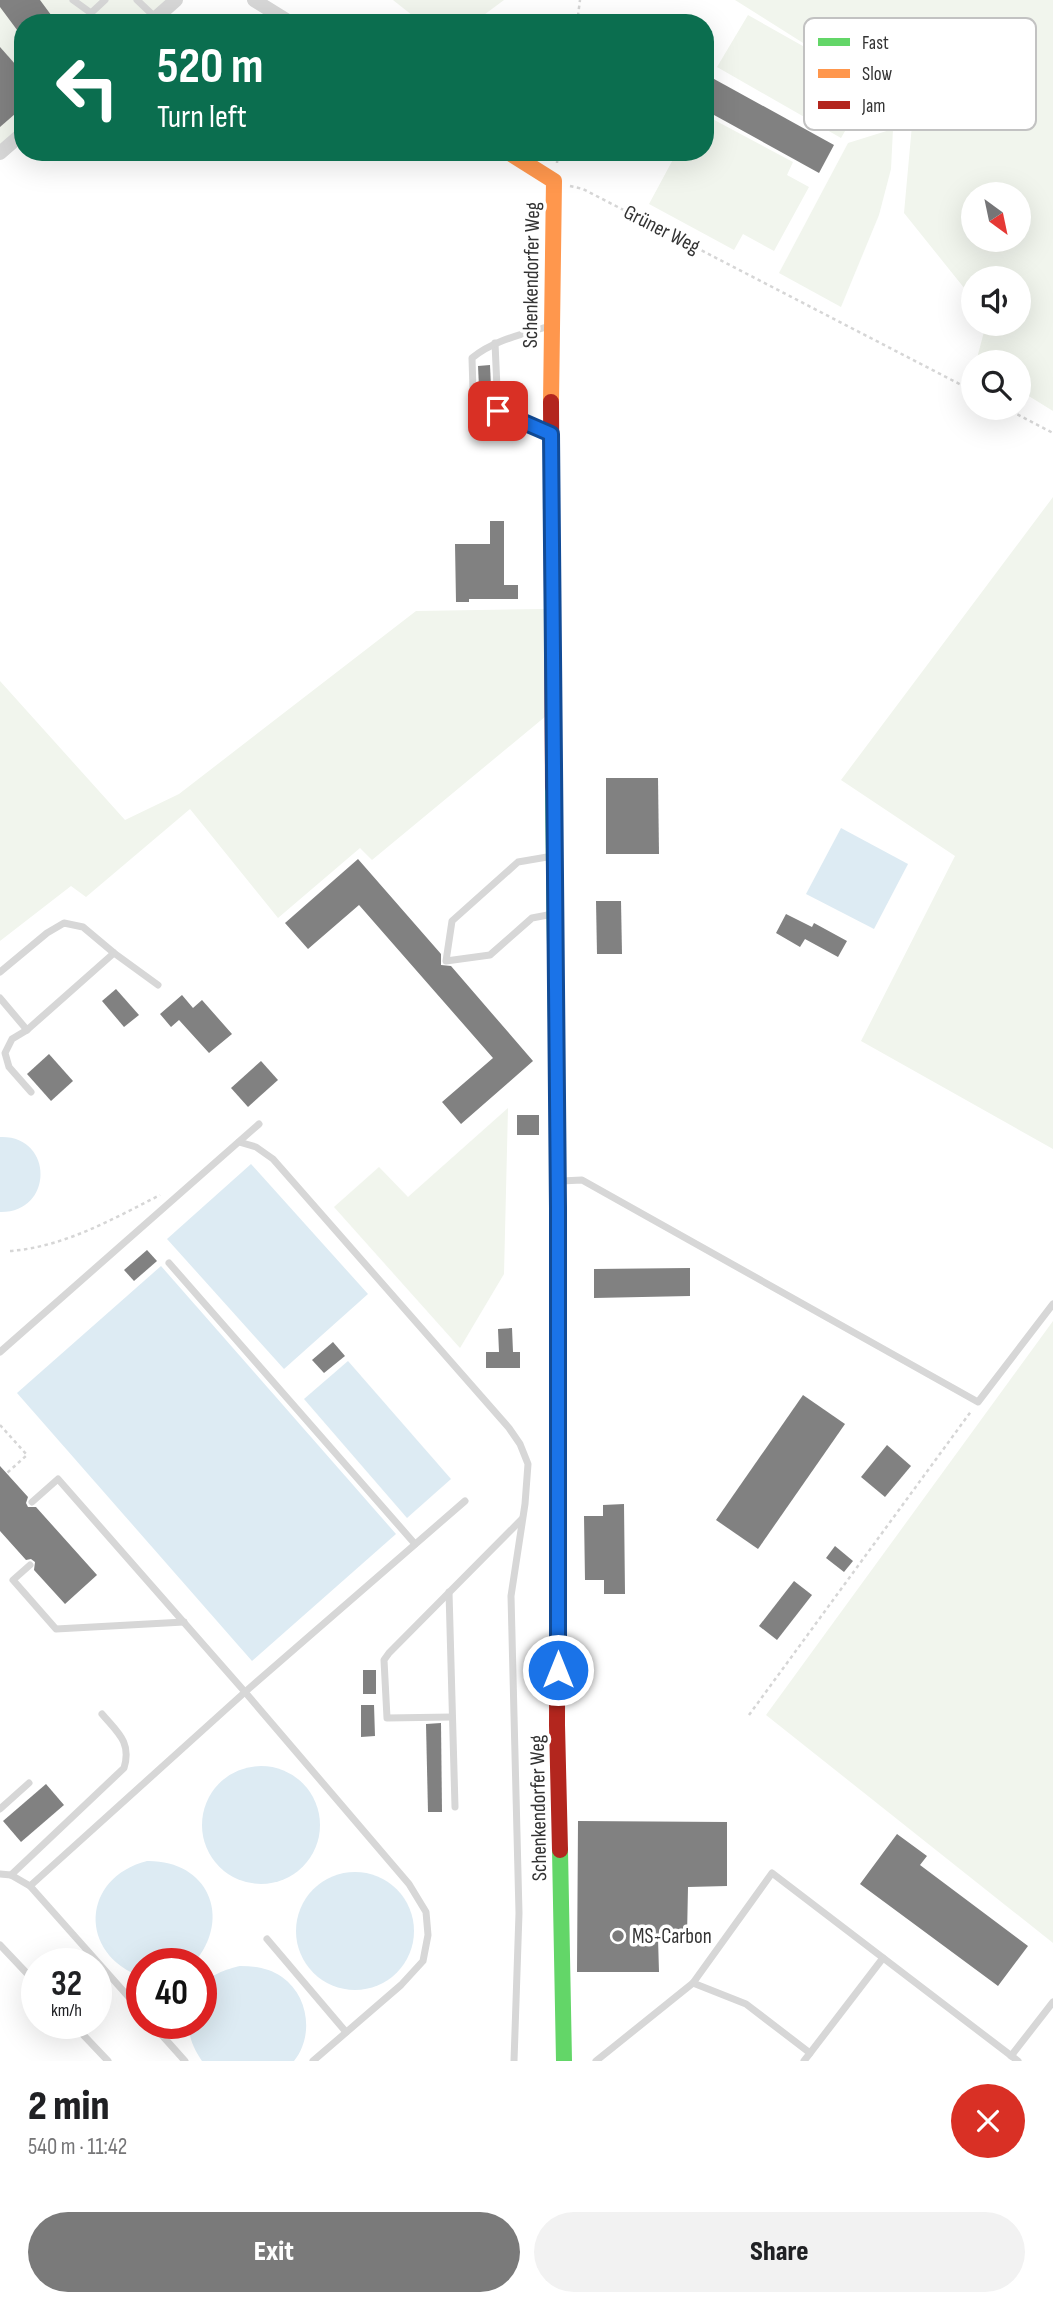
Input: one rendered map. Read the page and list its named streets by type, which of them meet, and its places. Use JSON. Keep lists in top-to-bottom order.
{
  "streets": {
    "street": ["Schenkendorfer Weg"],
    "path": ["Grüner Weg"]
  },
  "crossings": [
    ["Grüner Weg", "Schenkendorfer Weg"]
  ],
  "places": ["MS-Carbon"],
  "legend": ["Fast", "Slow", "Jam"],
  "north": "bottom right",
  "page": {
    "turn": ["520 m", "Turn left"],
    "speed": "32 km/h",
    "limit": "40",
    "heading": ["2 min", "540 m · 11:42"],
    "buttons": ["Exit", "Share"]
  }
}
